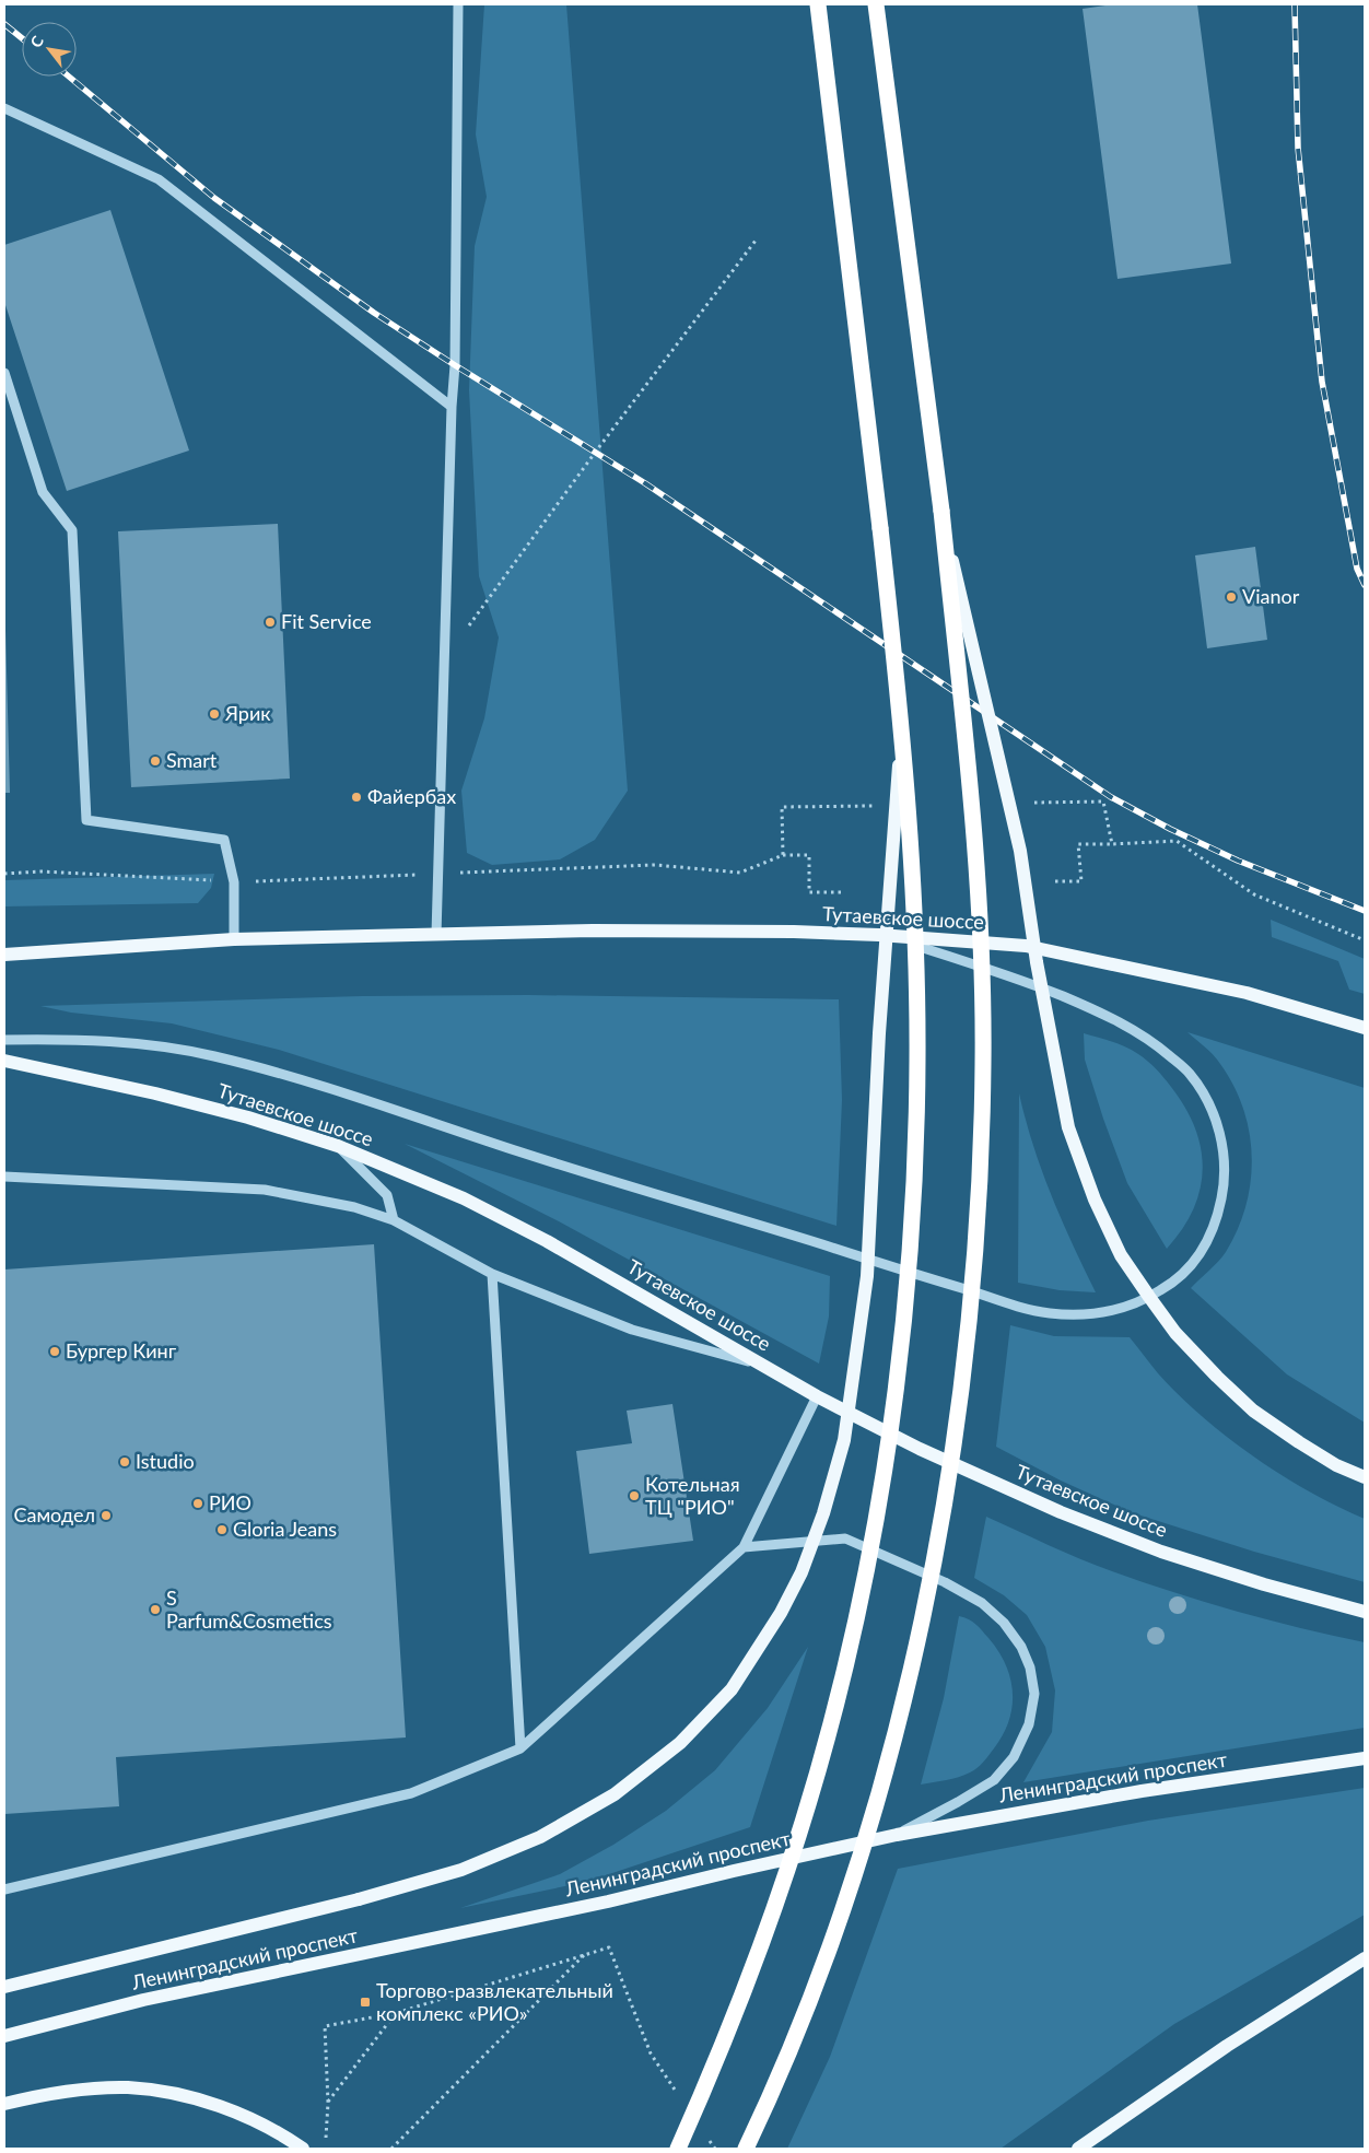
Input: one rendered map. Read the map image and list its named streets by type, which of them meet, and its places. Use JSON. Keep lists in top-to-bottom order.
{
  "streets": {
    "main road": ["Тутаевское шоссе", "Ленинградский проспект"]
  },
  "places": {
    "other": [
      "Vianor",
      "Fit Service",
      "Ярик",
      "Smart",
      "Файербах",
      "Бургер Кинг",
      "Istudio",
      "Котельная ТЦ \"РИО\"",
      "РИО",
      "Самодел",
      "Gloria Jeans",
      "S Parfum&Cosmetics"
    ],
    "transit": ["Торгово-развлекательный комплекс «РИО»"]
  },
  "north": "top left"
}
